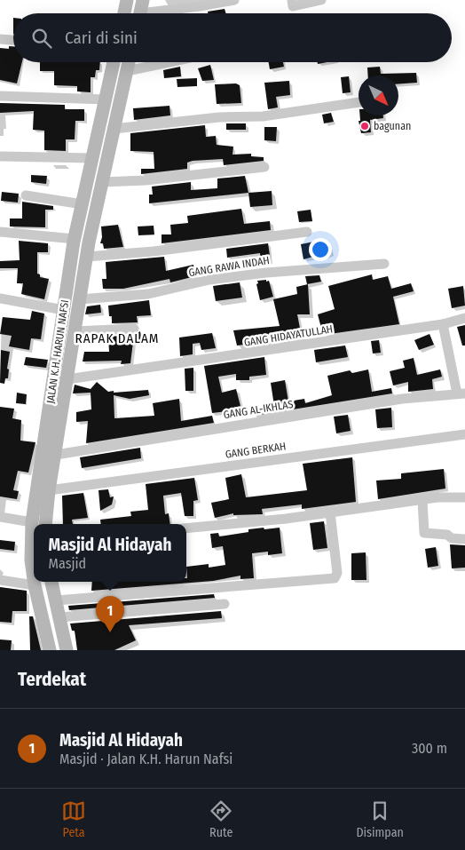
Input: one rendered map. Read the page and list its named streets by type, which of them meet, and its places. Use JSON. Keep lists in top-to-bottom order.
{
  "streets": {
    "main road": ["JALAN K.H. HARUN NAFSI"],
    "street": [
      "GANG RAWA INDAH",
      "GANG HIDAYATULLAH",
      "GANG AL-IKHLAS",
      "GANG BERKAH"
    ]
  },
  "crossings": [
    ["GANG RAWA INDAH", "JALAN K.H. HARUN NAFSI"],
    ["GANG HIDAYATULLAH", "JALAN K.H. HARUN NAFSI"],
    ["JALAN K.H. HARUN NAFSI", "GANG AL-IKHLAS"],
    ["JALAN K.H. HARUN NAFSI", "GANG BERKAH"]
  ],
  "districts": ["RAPAK DALAM"],
  "places": ["bagunan"],
  "north": "bottom right",
  "page": {
    "search": "Cari di sini",
    "popup": ["Masjid Al Hidayah", "Masjid"],
    "pins": "1",
    "heading": "Terdekat",
    "list": [
      {
        "mark": "1",
        "name": "Masjid Al Hidayah",
        "note": "Masjid · Jalan K.H. Harun Nafsi",
        "value": "300 m"
      }
    ],
    "nav": ["Peta", "Rute", "Disimpan"]
  }
}
